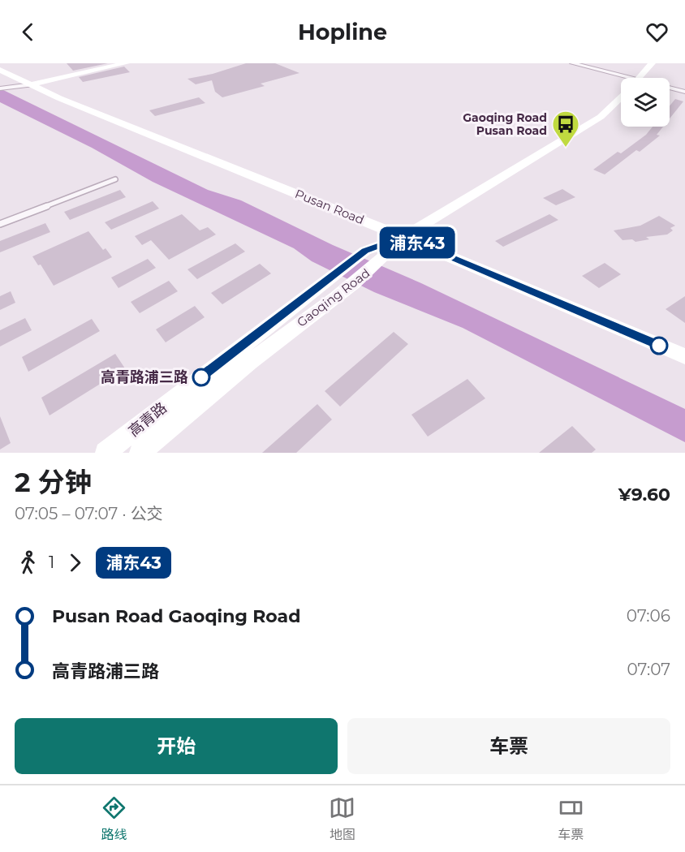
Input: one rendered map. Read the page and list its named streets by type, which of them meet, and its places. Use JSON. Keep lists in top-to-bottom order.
{
  "streets": {
    "main road": ["Pusan Road", "Gaoqing Road", "高青路"]
  },
  "crossings": [
    ["Pusan Road", "Gaoqing Road"],
    ["Pusan Road", "高青路"],
    ["Gaoqing Road", "高青路"]
  ],
  "places": {
    "bus stop": ["Gaoqing Road Pusan Road"],
    "other": ["高青路浦三路"]
  },
  "lines": ["bus line 浦东43"],
  "page": {
    "header": "Hopline",
    "on_map": "浦东43",
    "heading": ["2 分钟", "07:05 – 07:07 · 公交", "¥9.60"],
    "legs": ["1", "浦东43"],
    "list": [
      {
        "name": "Pusan Road Gaoqing Road",
        "value": "07:06"
      },
      {
        "name": "高青路浦三路",
        "value": "07:07"
      }
    ],
    "buttons": ["开始", "车票"],
    "tabs": ["路线", "地图", "车票"]
  }
}
